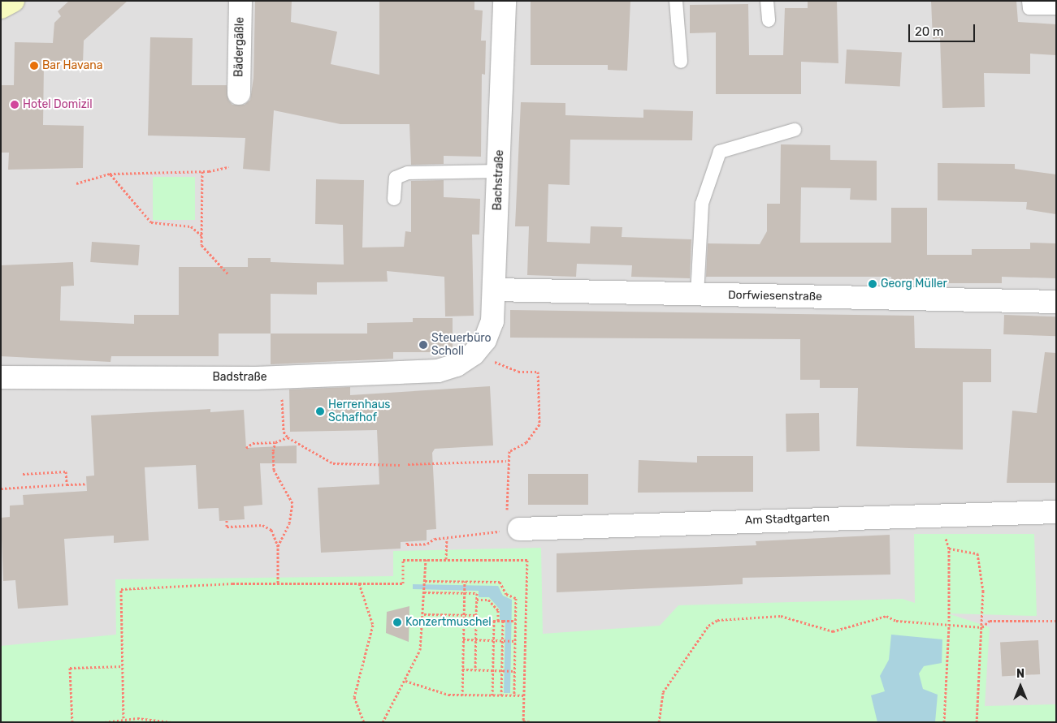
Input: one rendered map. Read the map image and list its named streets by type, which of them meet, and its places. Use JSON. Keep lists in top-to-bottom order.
{
  "streets": {
    "street": [
      "Bädergäßle",
      "Bachstraße",
      "Dorfwiesenstraße",
      "Badstraße",
      "Am Stadtgarten"
    ]
  },
  "crossings": [
    ["Bachstraße", "Dorfwiesenstraße"],
    ["Bachstraße", "Badstraße"]
  ],
  "places": [
    "Bar Havana",
    "Hotel Domizil",
    "Georg Müller",
    "Steuerbüro Scholl",
    "Herrenhaus Schafhof",
    "Konzertmuschel"
  ],
  "scale_bar": "20 m",
  "north": "top"
}
